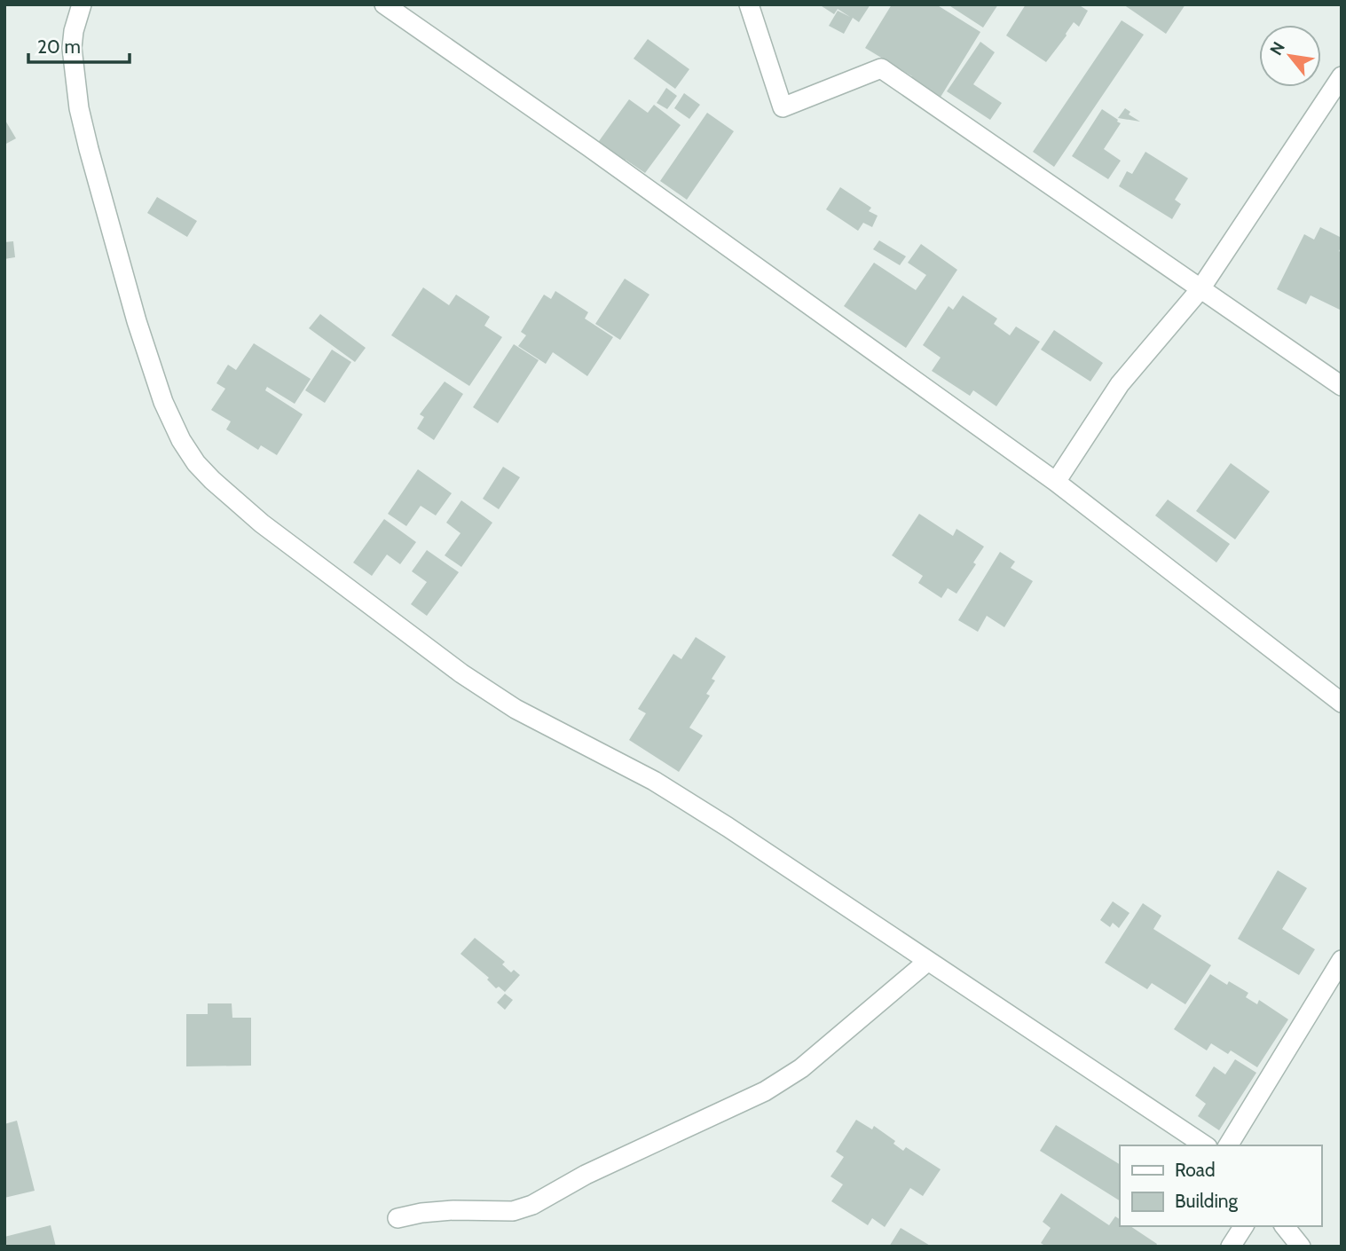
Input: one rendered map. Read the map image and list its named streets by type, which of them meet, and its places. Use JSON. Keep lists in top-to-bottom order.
{
  "legend": ["Road", "Building"],
  "scale_bar": "20 m",
  "north": "top left"
}
